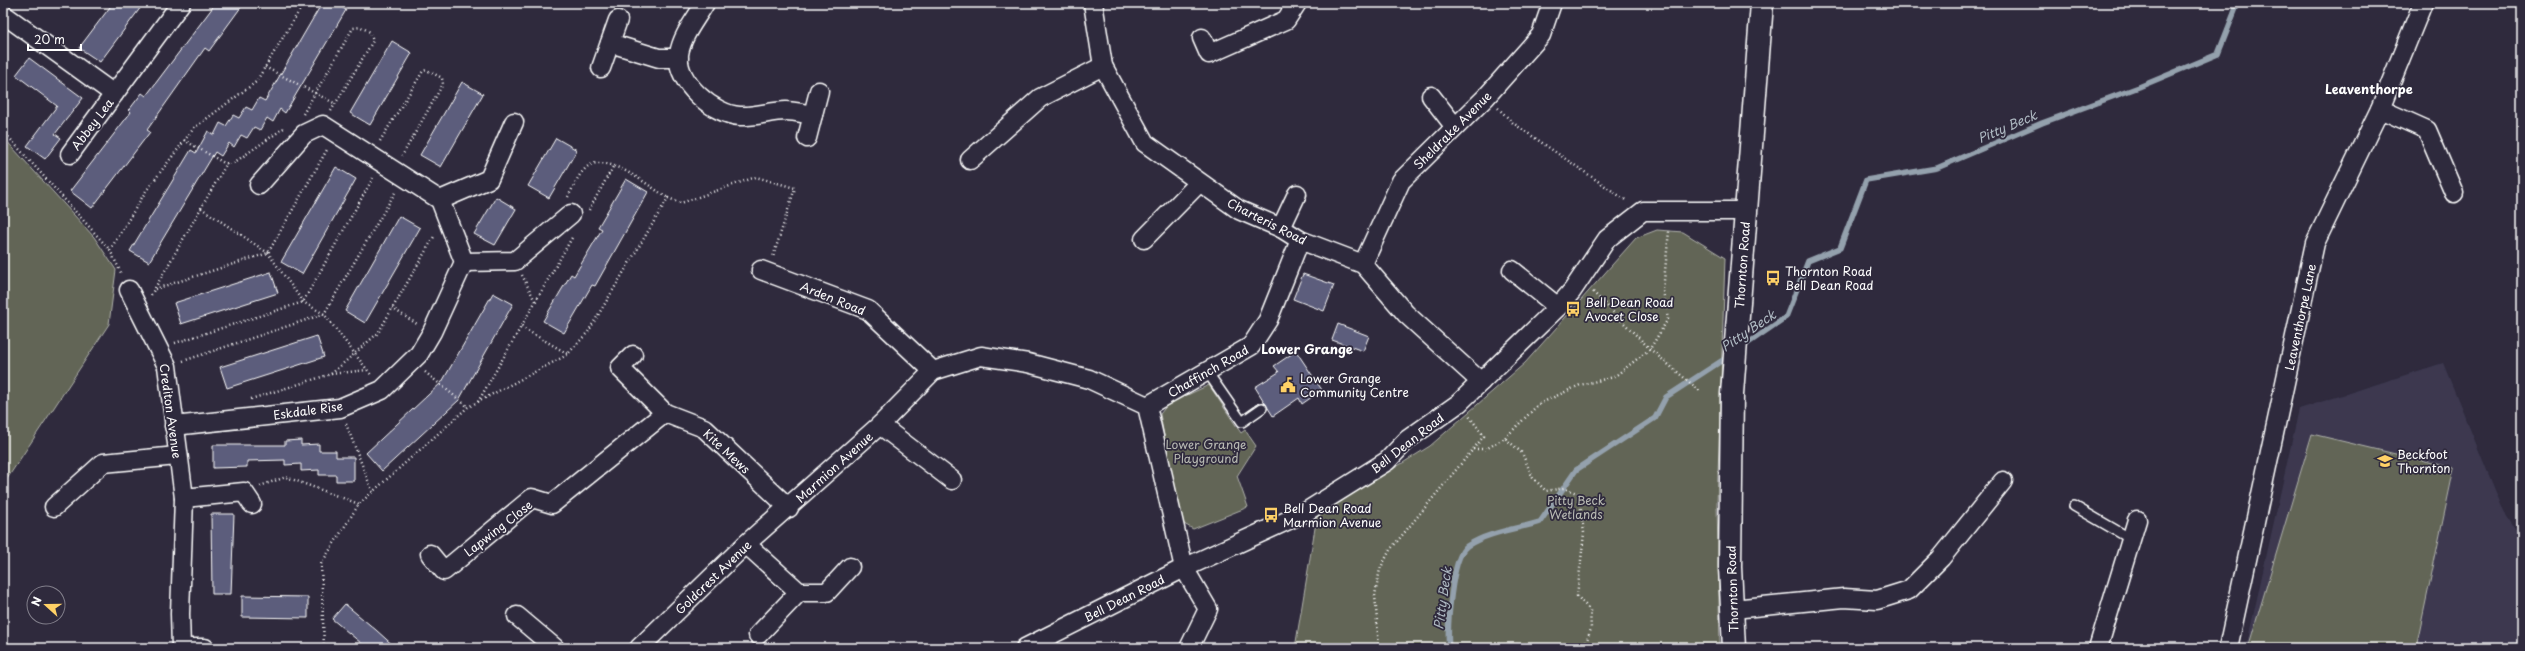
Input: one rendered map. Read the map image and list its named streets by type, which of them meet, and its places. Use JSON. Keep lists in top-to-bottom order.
{
  "streets": {
    "main road": ["Thornton Road"],
    "street": [
      "Abbey Lea",
      "Sheldrake Avenue",
      "Charteris Road",
      "Arden Road",
      "Leaventhorpe Lane",
      "Chaffinch Road",
      "Eskdale Rise",
      "Crediton Avenue",
      "Bell Dean Road",
      "Kite Mews",
      "Marmion Avenue",
      "Lapwing Close",
      "Goldcrest Avenue"
    ]
  },
  "crossings": [
    ["Sheldrake Avenue", "Charteris Road"],
    ["Charteris Road", "Chaffinch Road"],
    ["Charteris Road", "Bell Dean Road"],
    ["Arden Road", "Marmion Avenue"],
    ["Chaffinch Road", "Marmion Avenue"],
    ["Eskdale Rise", "Crediton Avenue"],
    ["Kite Mews", "Marmion Avenue"],
    ["Kite Mews", "Lapwing Close"],
    ["Kite Mews", "Goldcrest Avenue"],
    ["Marmion Avenue", "Goldcrest Avenue"]
  ],
  "districts": ["Leaventhorpe", "Lower Grange"],
  "water": ["Pitty Beck"],
  "parks": ["Lower Grange Playground", "Pitty Beck Wetlands"],
  "places": {
    "bus stop": ["Thornton Road Bell Dean Road", "Bell Dean Road Avocet Close", "Bell Dean Road Marmion Avenue"],
    "public building": ["Lower Grange Community Centre"],
    "school or university": ["Beckfoot Thornton"]
  },
  "scale_bar": "20 m",
  "north": "left"
}
